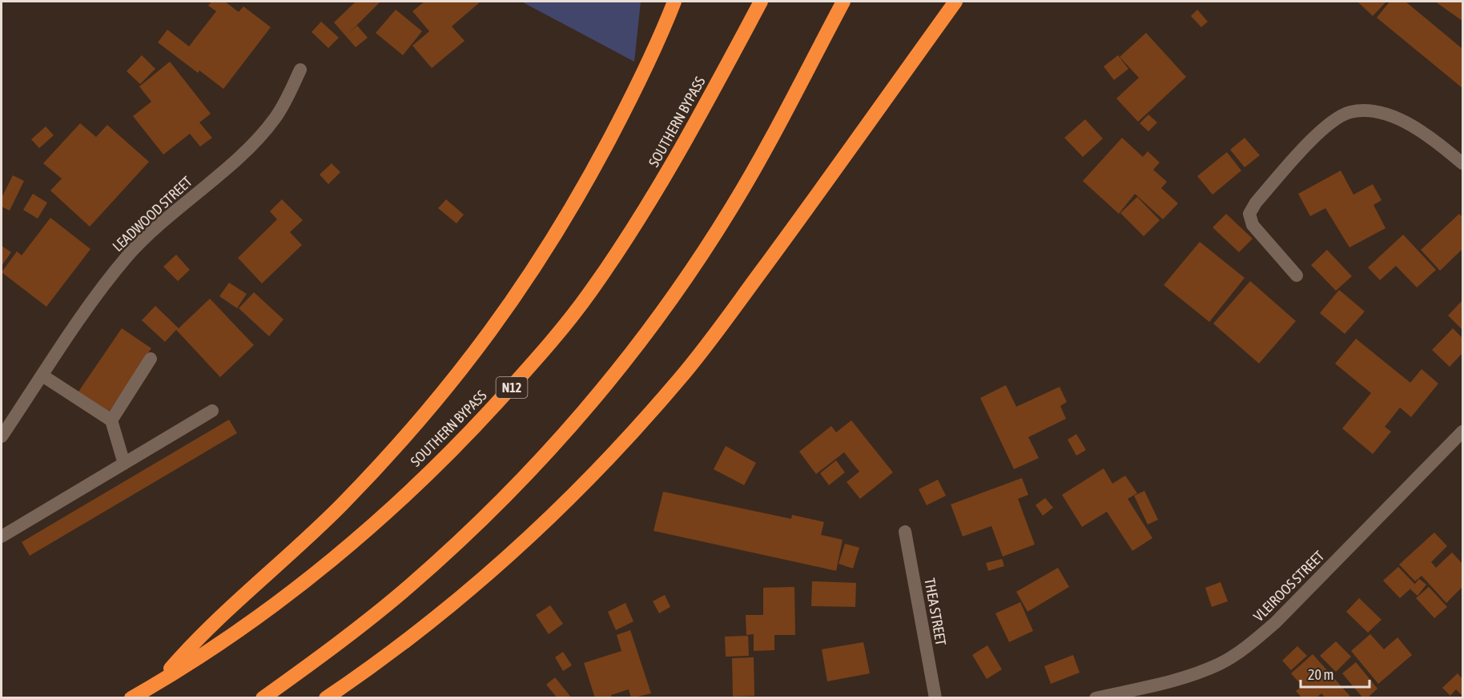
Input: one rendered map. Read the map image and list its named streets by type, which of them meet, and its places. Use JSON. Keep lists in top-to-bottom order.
{
  "streets": {
    "highway": ["SOUTHERN BYPASS", "N12"],
    "street": ["LEADWOOD STREET", "VLEIROOS STREET", "THEA STREET"]
  },
  "scale_bar": "20 m"
}
